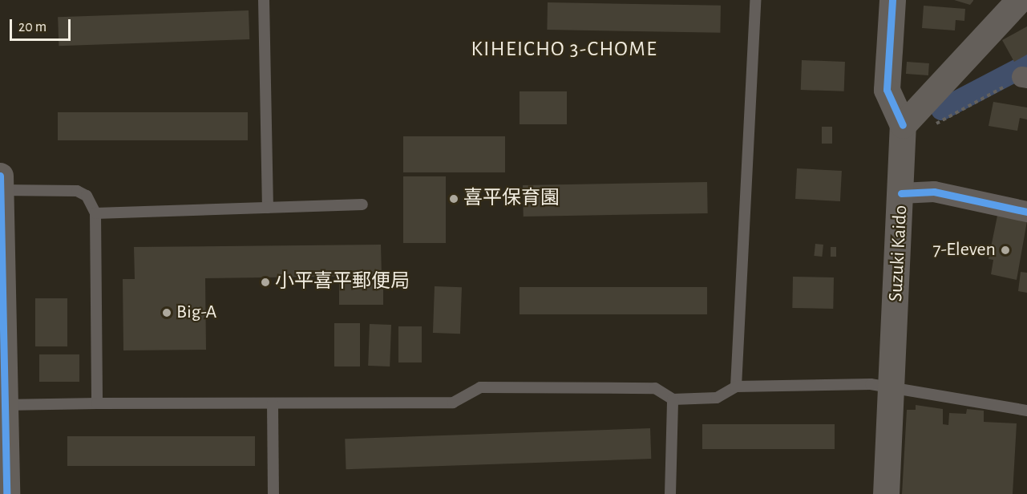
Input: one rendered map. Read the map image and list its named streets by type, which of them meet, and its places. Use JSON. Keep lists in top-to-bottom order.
{
  "streets": {
    "main road": ["Suzuki Kaido"]
  },
  "districts": ["KIHEICHO 3-CHOME"],
  "places": [
    "喜平保育園",
    "7-Eleven",
    "小平喜平郵便局",
    "Big-A"
  ],
  "scale_bar": "20 m"
}
